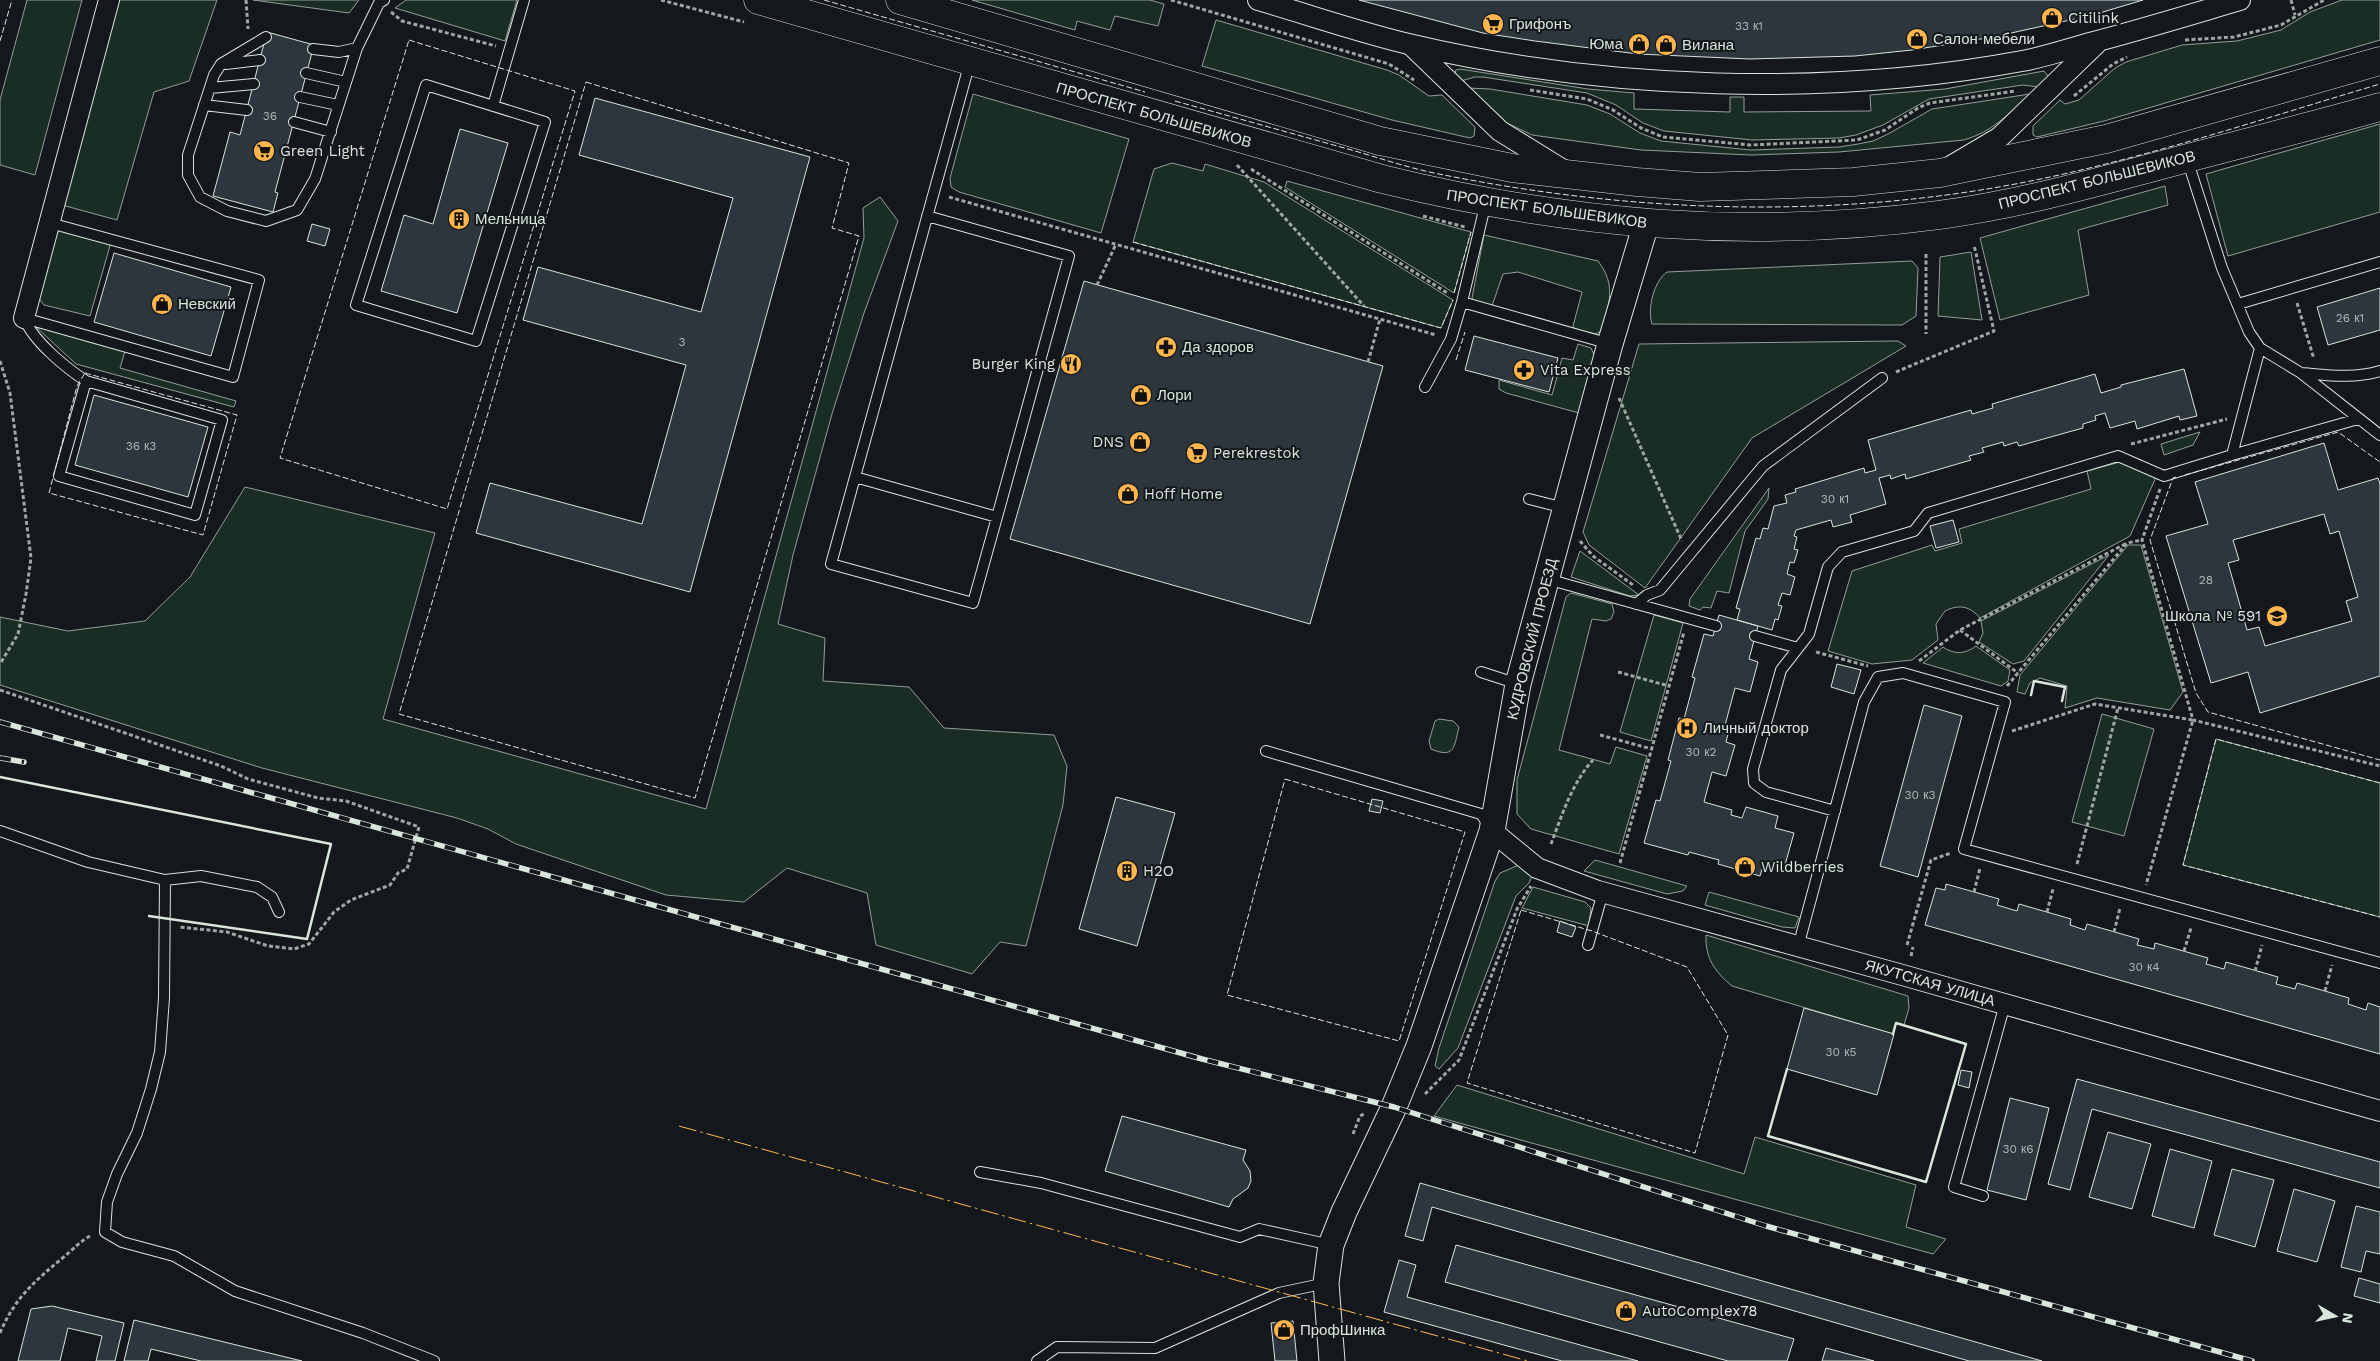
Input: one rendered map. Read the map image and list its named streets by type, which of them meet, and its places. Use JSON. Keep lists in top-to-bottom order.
{
  "streets": {
    "main road": ["ПРОСПЕКТ БОЛЬШЕВИКОВ"],
    "street": ["КУДРОВСКИЙ ПРОЕЗД", "ЯКУТСКАЯ УЛИЦА"]
  },
  "crossings": [
    ["ПРОСПЕКТ БОЛЬШЕВИКОВ", "КУДРОВСКИЙ ПРОЕЗД"],
    ["КУДРОВСКИЙ ПРОЕЗД", "ЯКУТСКАЯ УЛИЦА"]
  ],
  "places": {
    "shop": [
      "Citilink",
      "Салон мебели",
      "Юма",
      "Вилана",
      "Невский",
      "Лори",
      "DNS",
      "Hoff Home",
      "Wildberries",
      "AutoComplex78",
      "ПрофШинка"
    ],
    "supermarket": ["Грифонъ", "Green Light", "Perekrestok"],
    "building": ["Мельница", "H2O"],
    "pharmacy": ["Да здоров", "Vita Express"],
    "restaurant": ["Burger King"],
    "school or university": ["Школа № 591"],
    "hospital": ["Личный доктор"]
  },
  "house_numbers": [
    "33 к1",
    "36",
    "26 к1",
    "3",
    "36 к3",
    "30 к1",
    "28",
    "30 к2",
    "30 к3",
    "30 к4",
    "30 к5",
    "30 к6"
  ],
  "north": "right"
}
